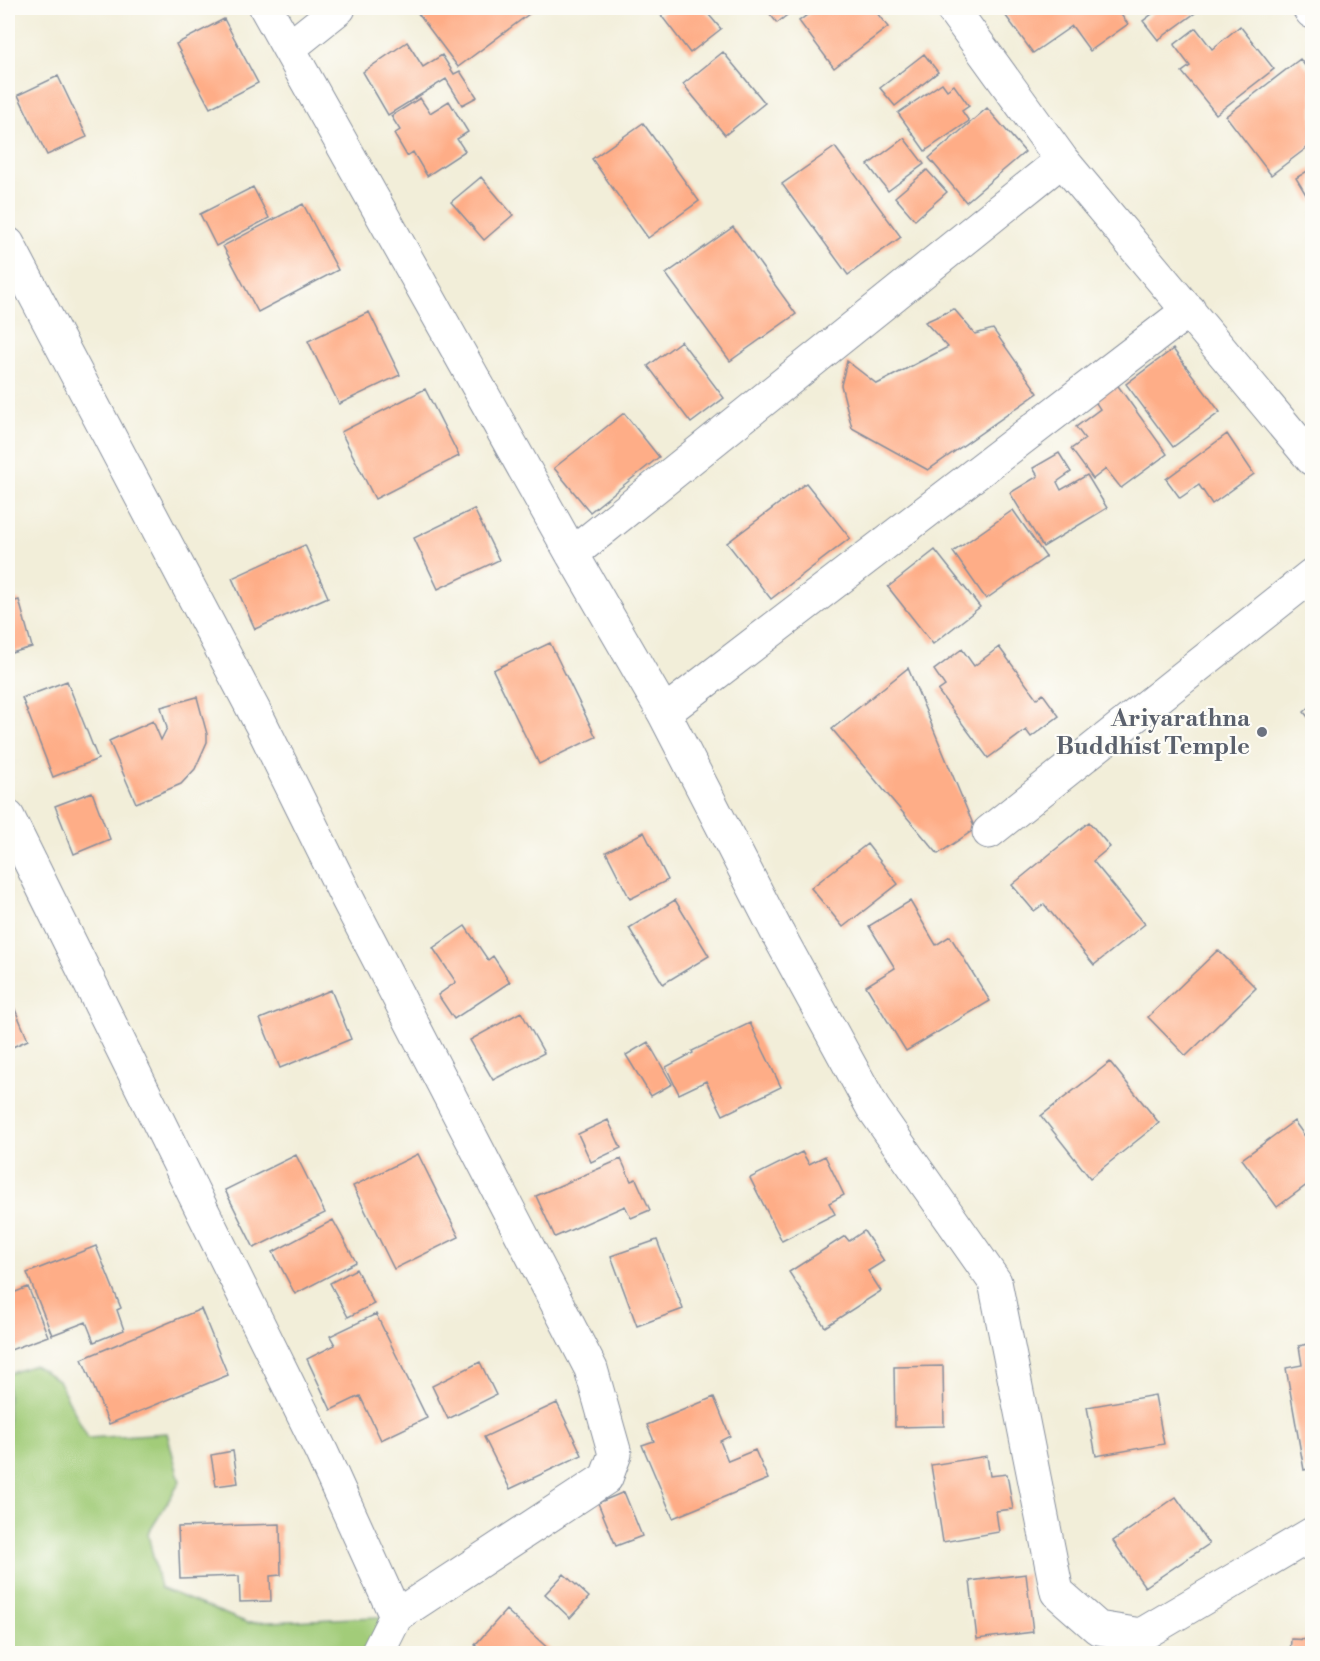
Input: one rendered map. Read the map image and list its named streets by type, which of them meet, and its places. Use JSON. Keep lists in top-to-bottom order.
{
  "places": ["Ariyarathna Buddhist Temple"]
}
